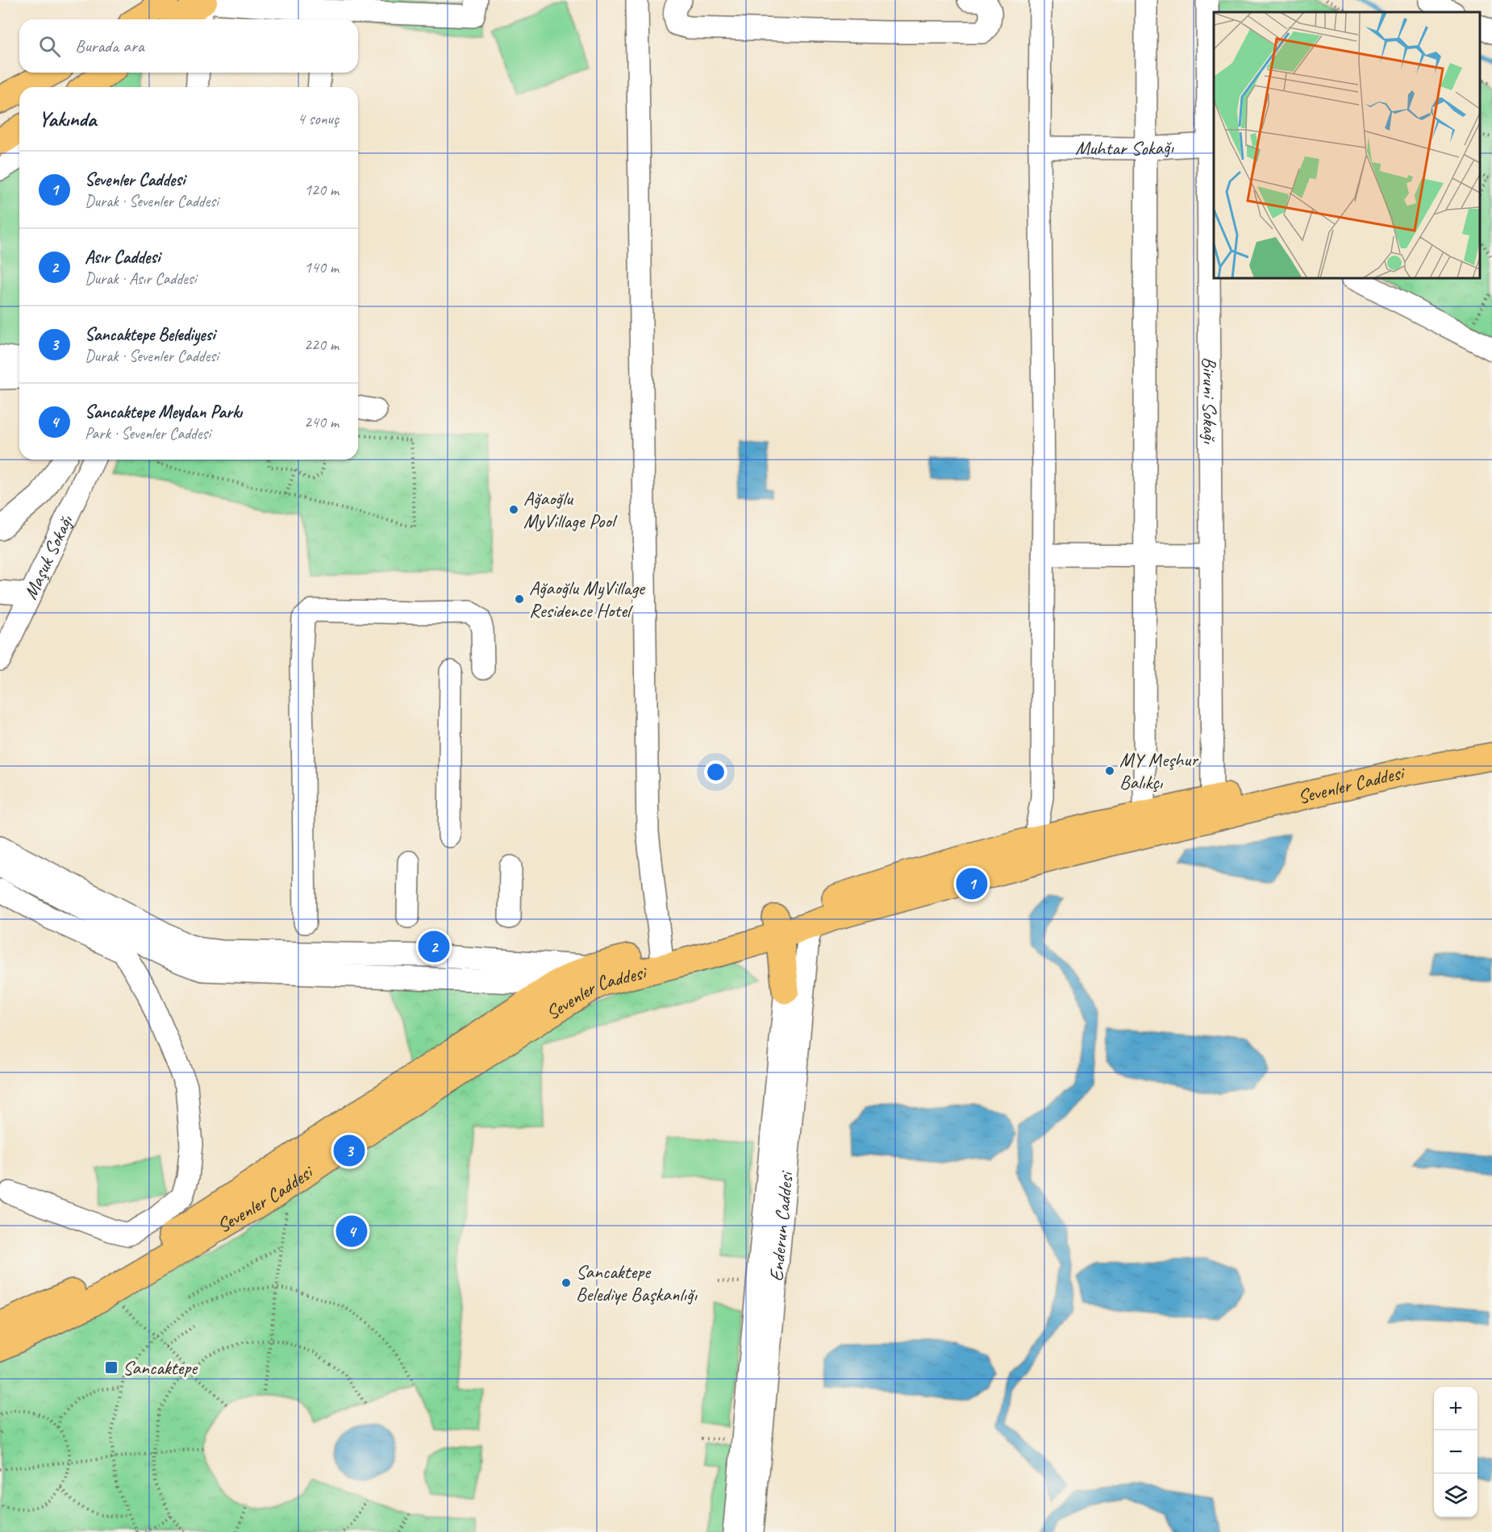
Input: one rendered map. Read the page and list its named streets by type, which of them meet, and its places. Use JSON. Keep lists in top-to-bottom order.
{
  "streets": {
    "main road": ["Sevenler Caddesi"],
    "street": [
      "Muhtar Sokağı",
      "Biruni Sokağı",
      "Maşuk Sokağı",
      "Enderun Caddesi"
    ]
  },
  "crossings": [
    ["Muhtar Sokağı", "Biruni Sokağı"],
    ["Biruni Sokağı", "Sevenler Caddesi"],
    ["Sevenler Caddesi", "Enderun Caddesi"]
  ],
  "places": {
    "other": [
      "Ağaoğlu MyVillage Pool",
      "Ağaoğlu MyVillage Residence Hotel",
      "MY Meşhur Balıkçı",
      "Sancaktepe Belediye Başkanlığı"
    ],
    "transit": ["Sancaktepe"]
  },
  "page": {
    "search": "Burada ara",
    "heading": ["Yakında", "4 sonuç"],
    "list": [
      {
        "mark": "1",
        "name": "Sevenler Caddesi",
        "note": "Durak · Sevenler Caddesi",
        "value": "120 m"
      },
      {
        "mark": "2",
        "name": "Asır Caddesi",
        "note": "Durak · Asır Caddesi",
        "value": "140 m"
      },
      {
        "mark": "3",
        "name": "Sancaktepe Belediyesi",
        "note": "Durak · Sevenler Caddesi",
        "value": "220 m"
      },
      {
        "mark": "4",
        "name": "Sancaktepe Meydan Parkı",
        "note": "Park · Sevenler Caddesi",
        "value": "240 m"
      }
    ],
    "pins": [
      "1",
      "2",
      "3",
      "4"
    ],
    "map_buttons": ["+", "−"]
  }
}
